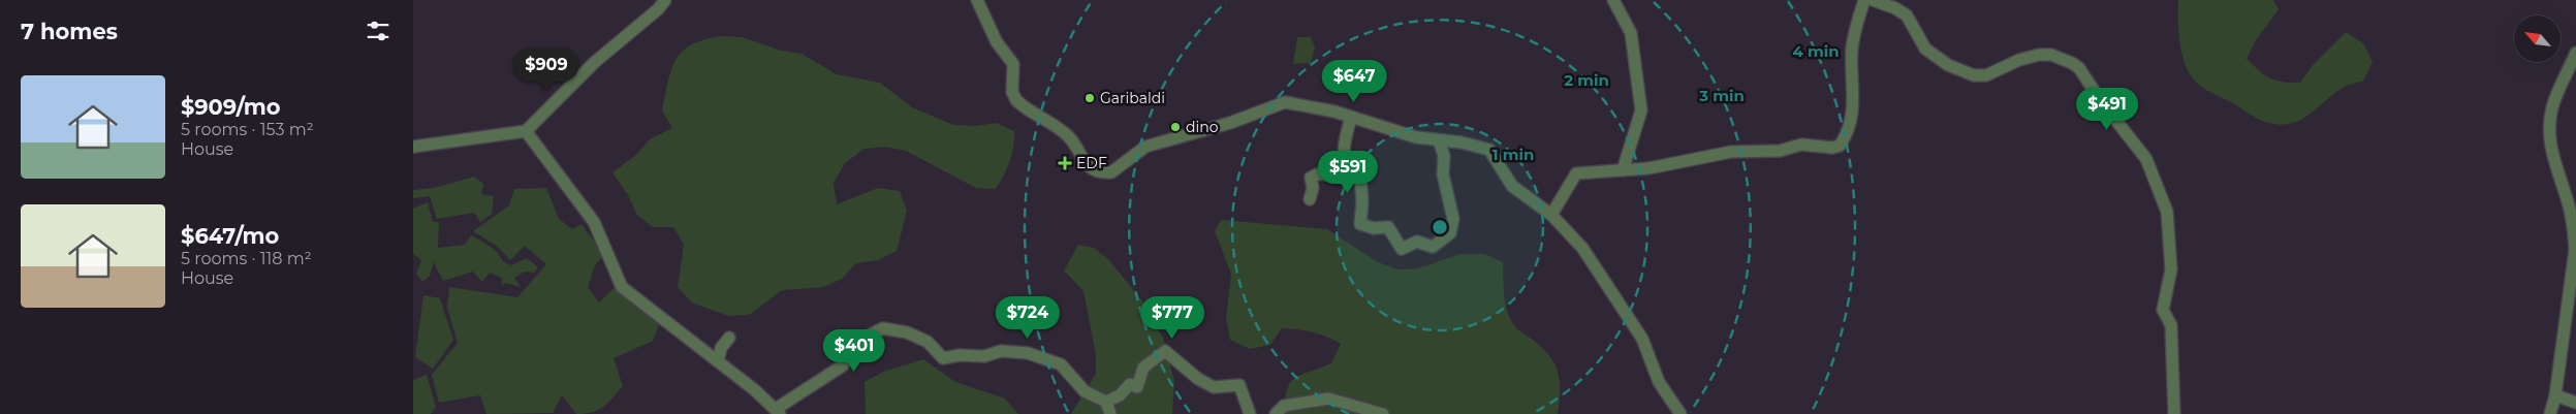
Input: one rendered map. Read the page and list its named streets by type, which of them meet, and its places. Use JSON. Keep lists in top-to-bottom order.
{
  "places": {
    "other": ["Garibaldi", "dino"],
    "health": ["EDF"]
  },
  "north": "top left",
  "page": {
    "heading": "7 homes",
    "price": [
      "$909",
      "$647",
      "$491",
      "$591",
      "$724",
      "$777",
      "$401"
    ],
    "list": [
      {
        "name": "$909/mo",
        "note": "5 rooms · 153 m² · House"
      },
      {
        "name": "$647/mo",
        "note": "5 rooms · 118 m² · House"
      }
    ]
  },
  "rings": [
    "4 min",
    "2 min",
    "3 min",
    "1 min"
  ]
}
